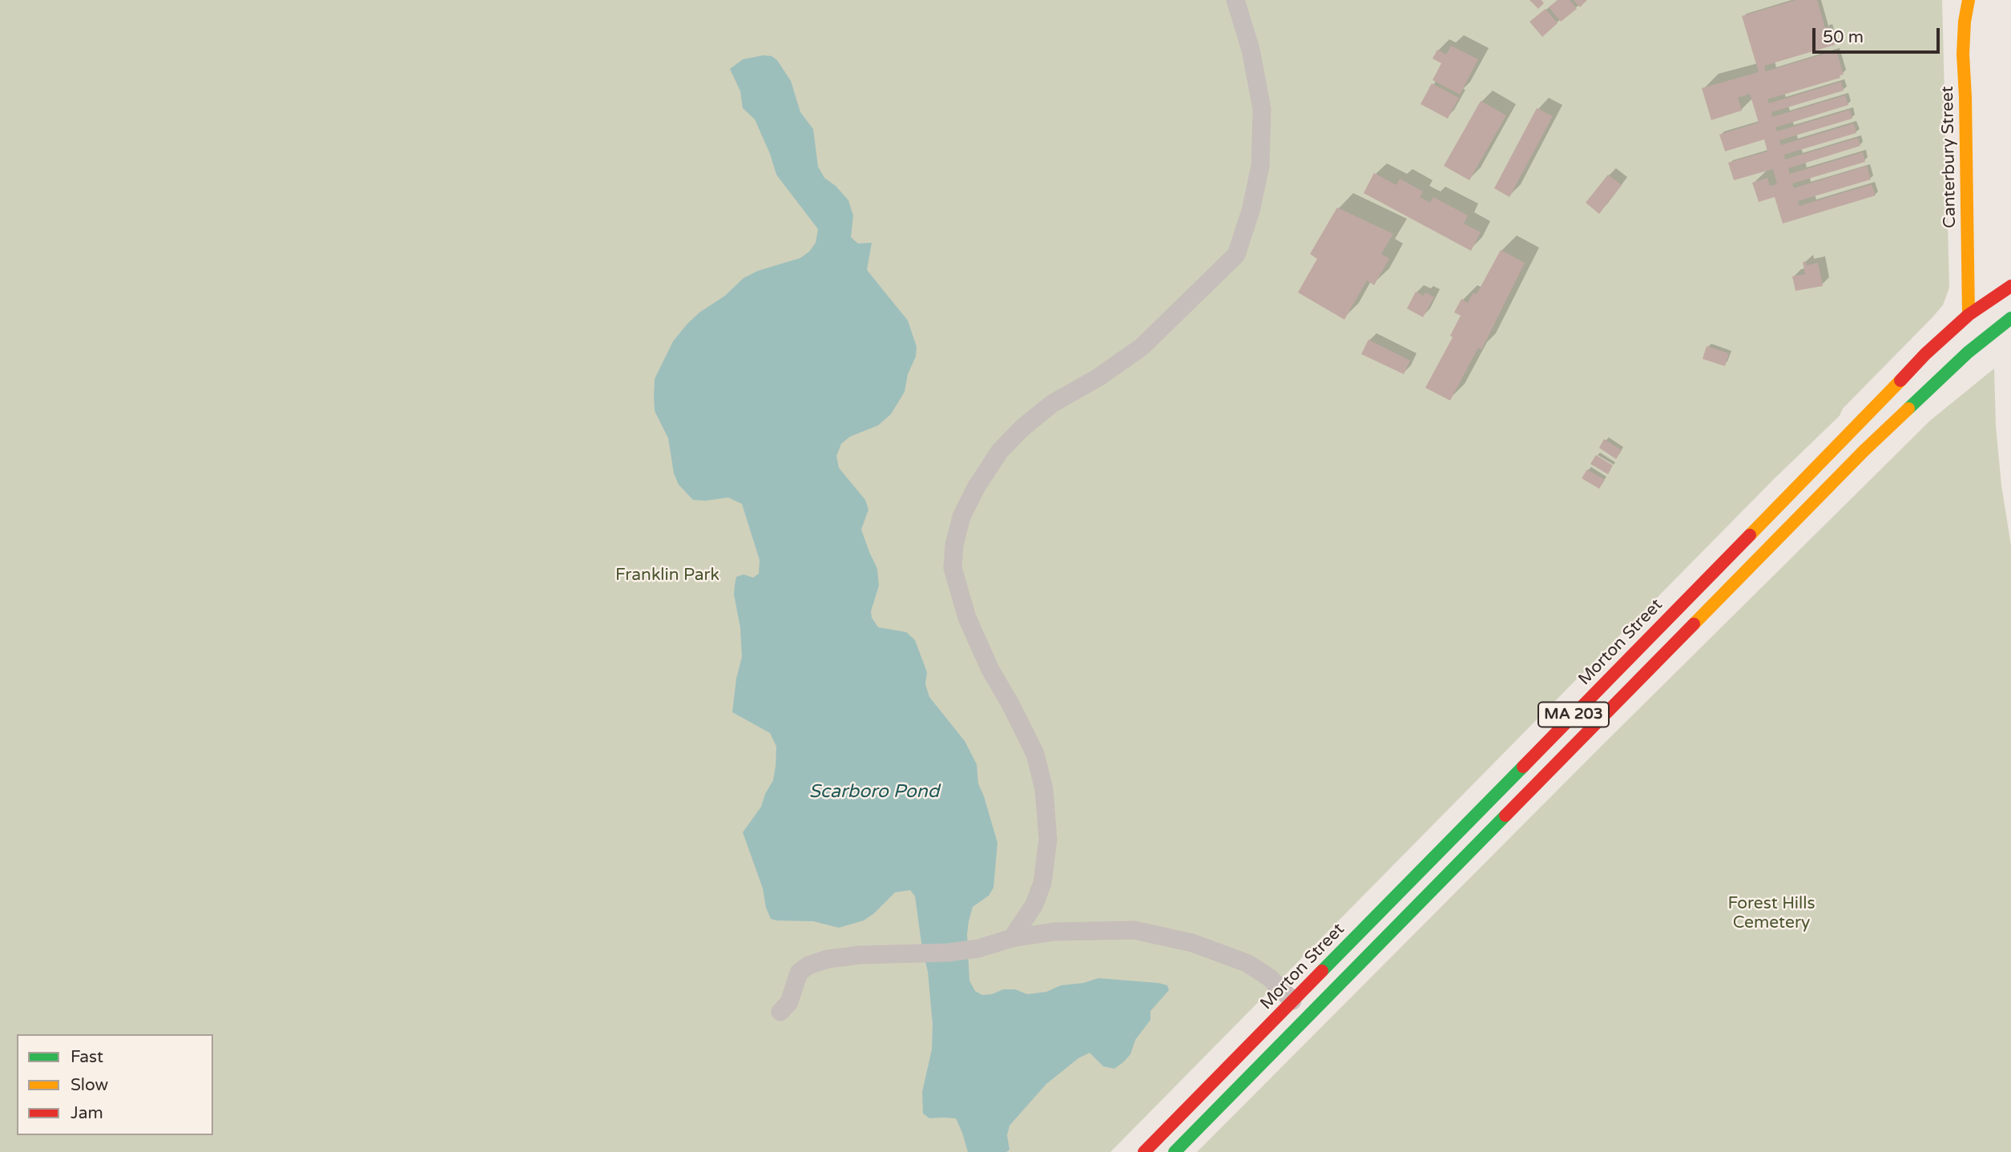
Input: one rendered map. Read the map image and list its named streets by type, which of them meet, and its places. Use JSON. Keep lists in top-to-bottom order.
{
  "streets": {
    "main road": ["Canterbury Street", "Morton Street", "MA 203"]
  },
  "crossings": [
    ["Canterbury Street", "Morton Street"]
  ],
  "water": ["Scarboro Pond"],
  "parks": ["Franklin Park", "Forest Hills Cemetery"],
  "legend": ["Fast", "Slow", "Jam"],
  "scale_bar": "50 m"
}
